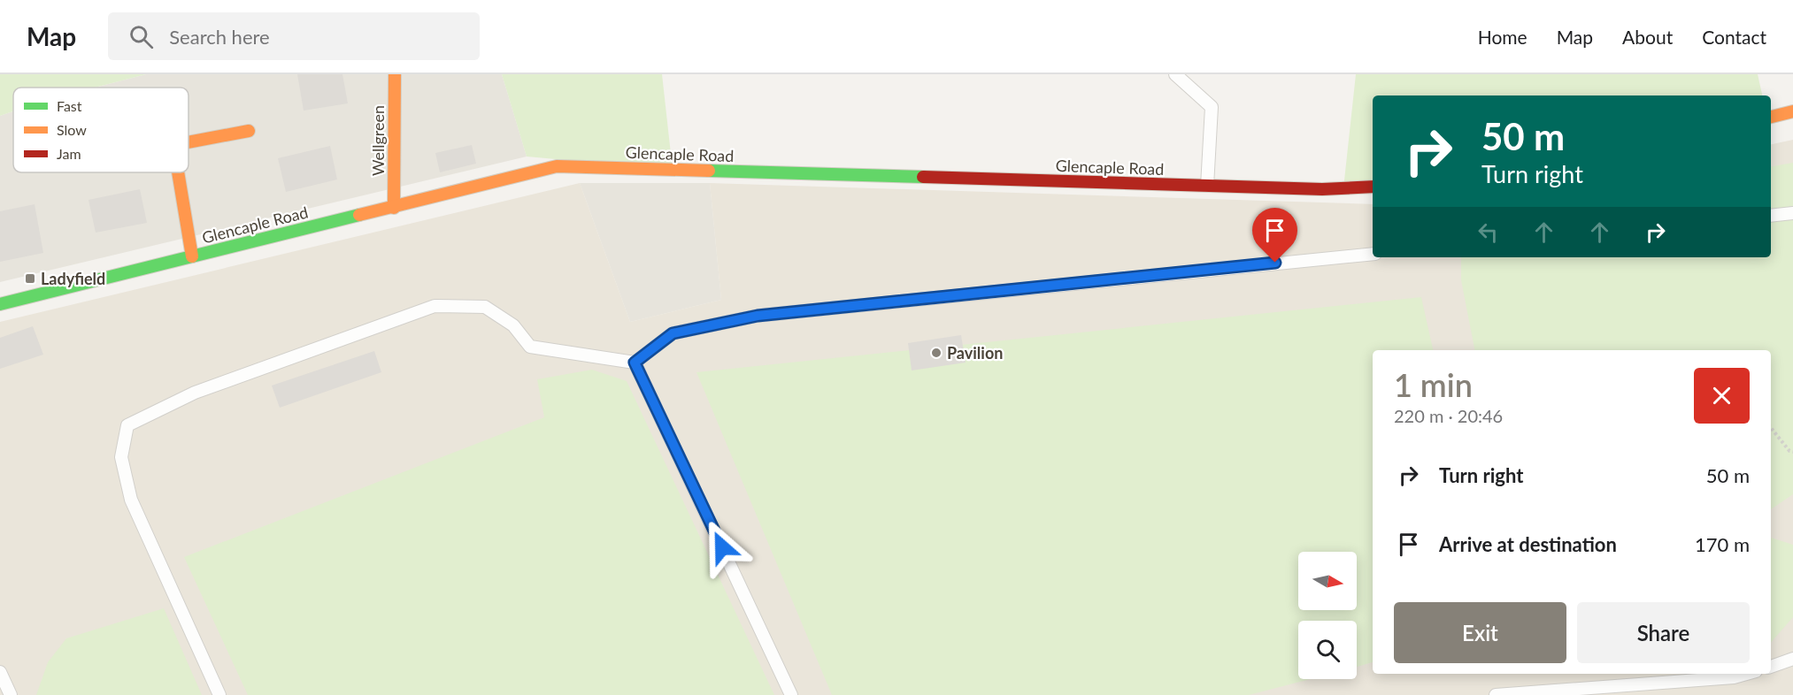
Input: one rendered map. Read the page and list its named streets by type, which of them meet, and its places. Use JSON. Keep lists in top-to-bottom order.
{
  "streets": {
    "main road": ["Wellgreen", "Glencaple Road"]
  },
  "crossings": [
    ["Wellgreen", "Glencaple Road"]
  ],
  "places": {
    "transit": ["Ladyfield"],
    "other": ["Pavilion"]
  },
  "legend": ["Fast", "Slow", "Jam"],
  "north": "right",
  "page": {
    "header": "Map",
    "search": "Search here",
    "nav": [
      "Home",
      "Map",
      "About",
      "Contact"
    ],
    "turn": ["50 m", "Turn right"],
    "heading": ["1 min", "220 m · 20:46"],
    "list": [
      {
        "name": "Turn right",
        "value": "50 m"
      },
      {
        "name": "Arrive at destination",
        "value": "170 m"
      }
    ],
    "buttons": ["Exit", "Share"]
  }
}
